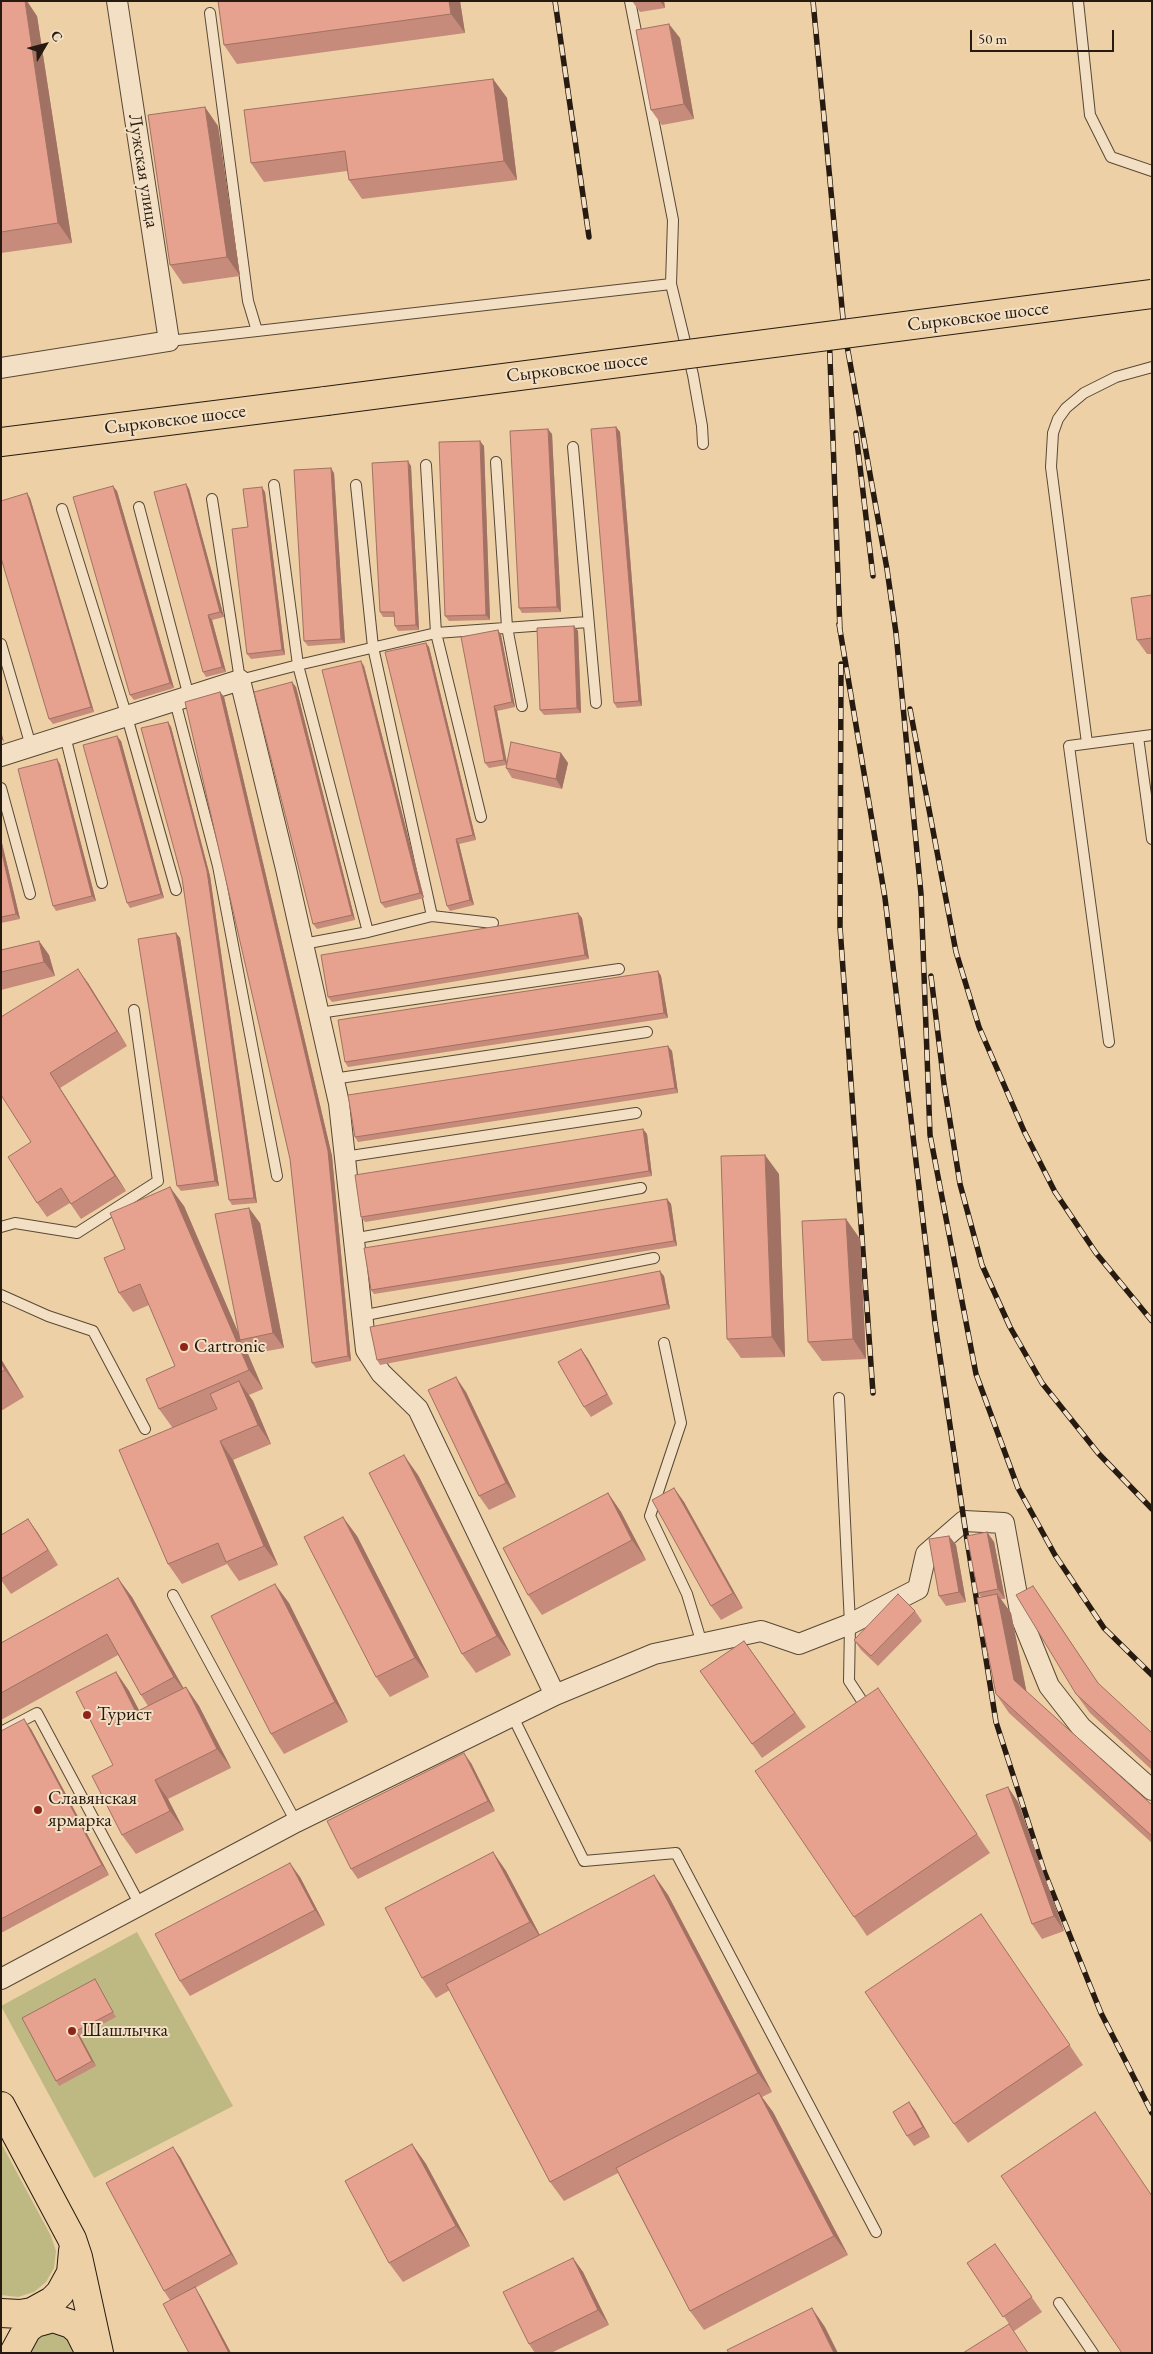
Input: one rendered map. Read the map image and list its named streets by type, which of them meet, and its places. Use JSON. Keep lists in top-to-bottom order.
{
  "streets": {
    "main road": ["Сырковское шоссе"],
    "street": ["Лужская улица"]
  },
  "places": [
    "Cartronic",
    "Турист",
    "Славянская ярмарка",
    "Шашлычка"
  ],
  "scale_bar": "50 m",
  "north": "top right"
}
